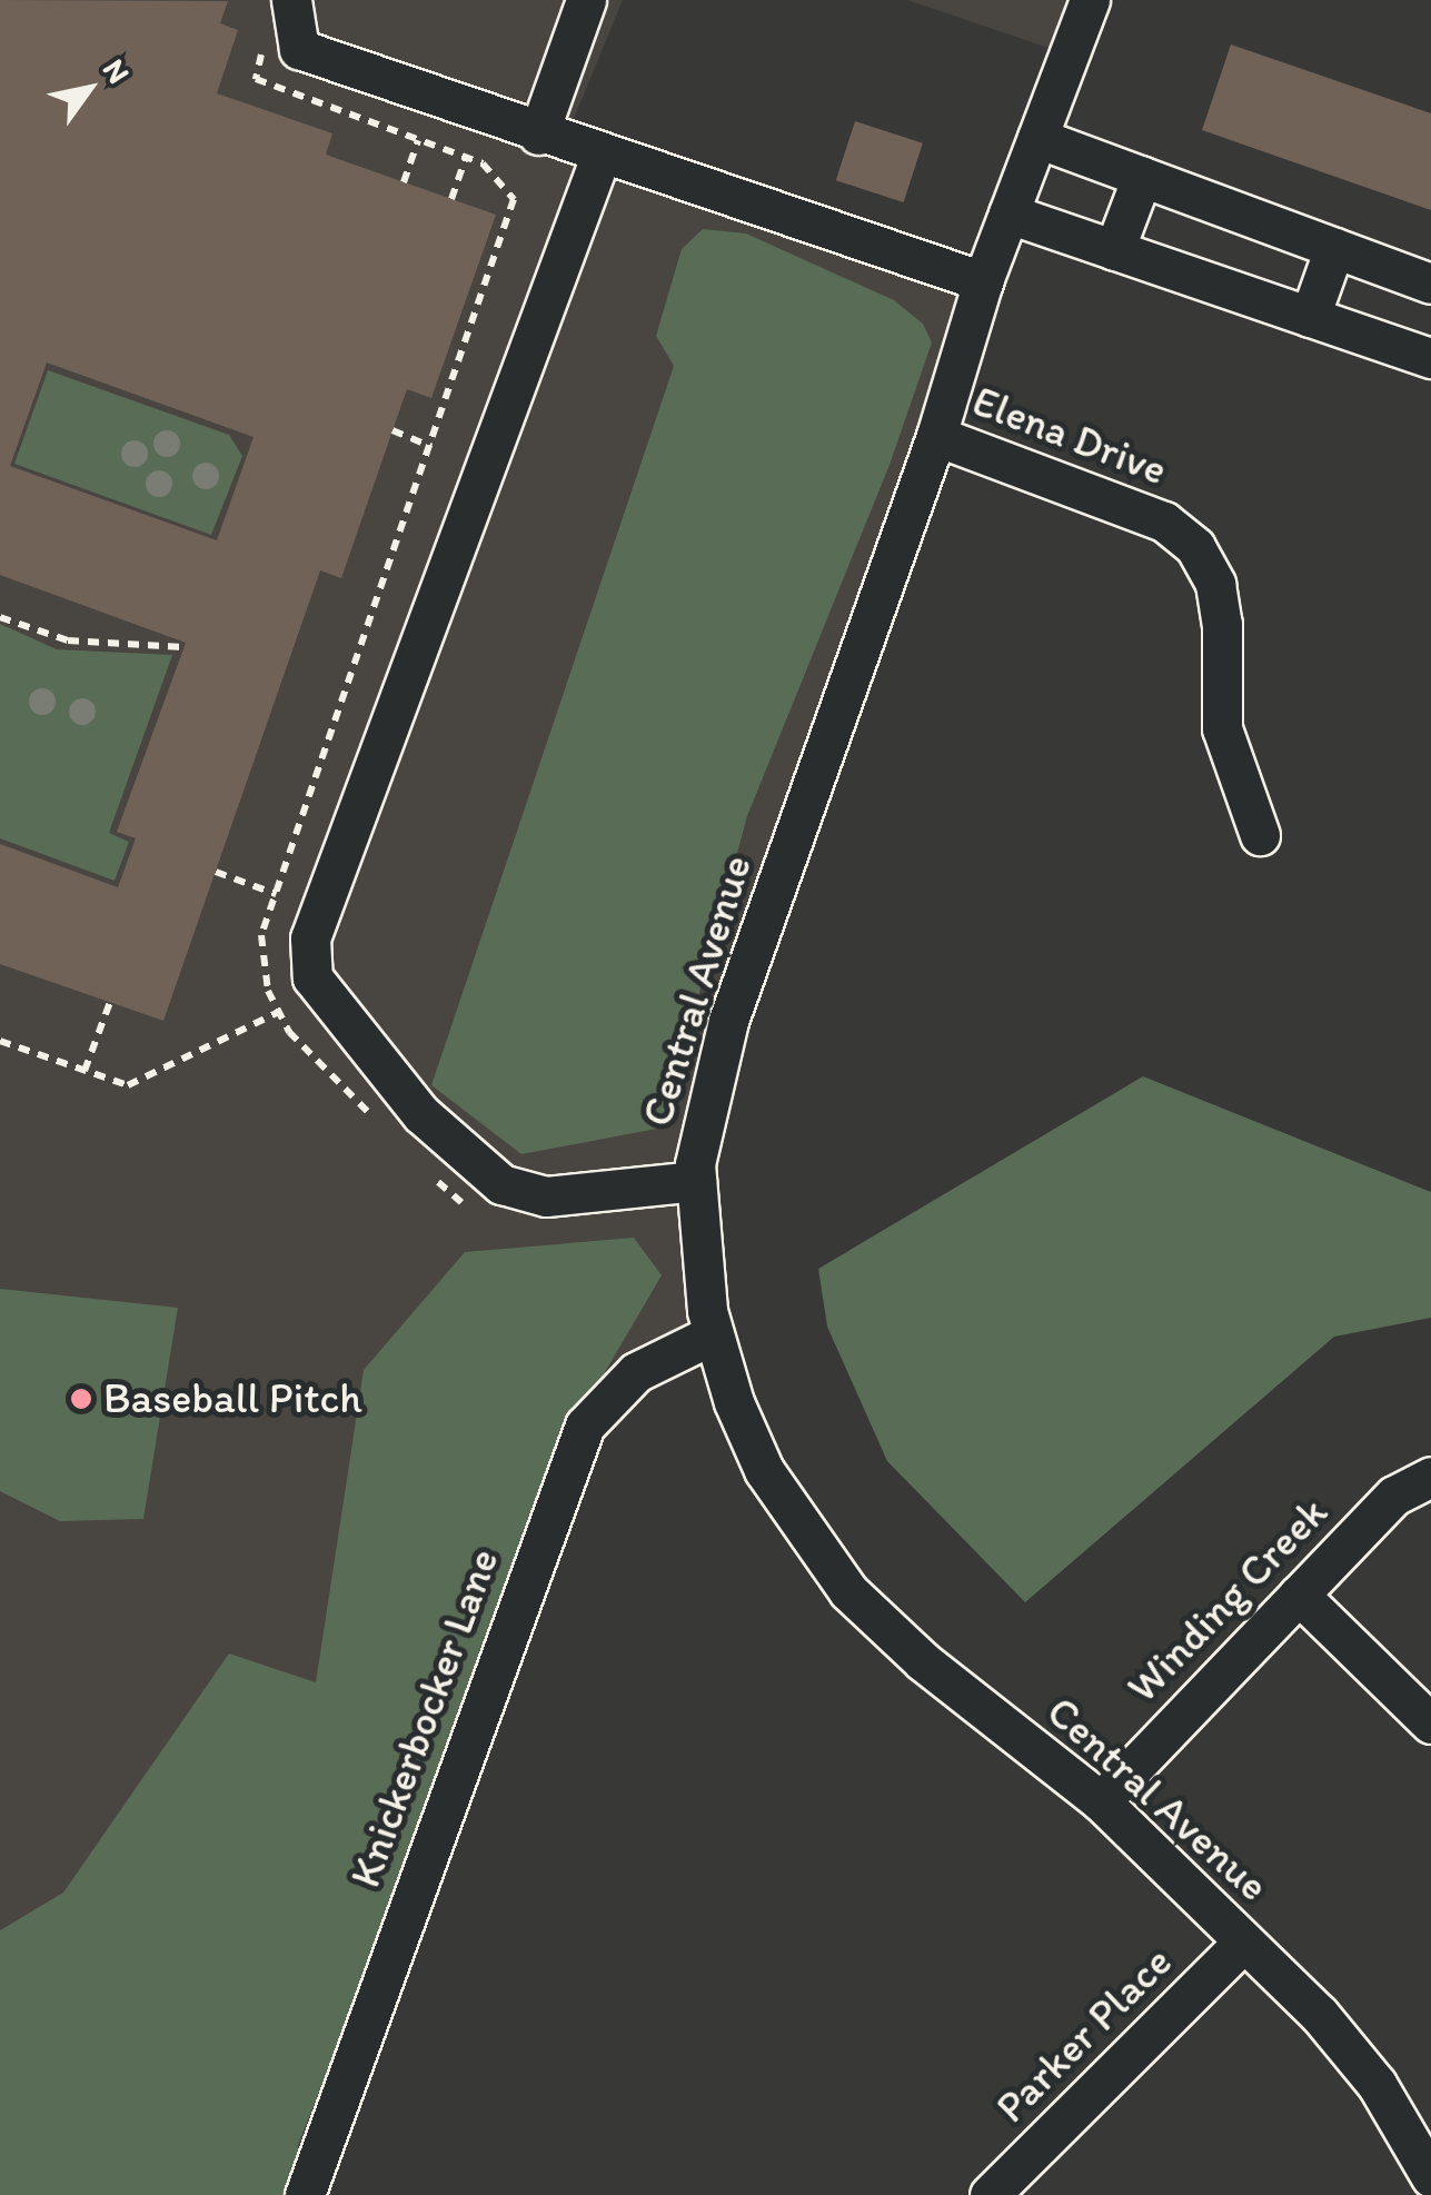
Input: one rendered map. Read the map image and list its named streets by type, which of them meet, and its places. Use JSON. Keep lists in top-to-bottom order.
{
  "streets": {
    "street": [
      "Elena Drive",
      "Central Avenue",
      "Winding Creek",
      "Knickerbocker Lane",
      "Parker Place"
    ]
  },
  "crossings": [
    ["Elena Drive", "Central Avenue"],
    ["Central Avenue", "Winding Creek"],
    ["Central Avenue", "Knickerbocker Lane"],
    ["Central Avenue", "Parker Place"]
  ],
  "places": ["Baseball Pitch"],
  "north": "top right"
}
